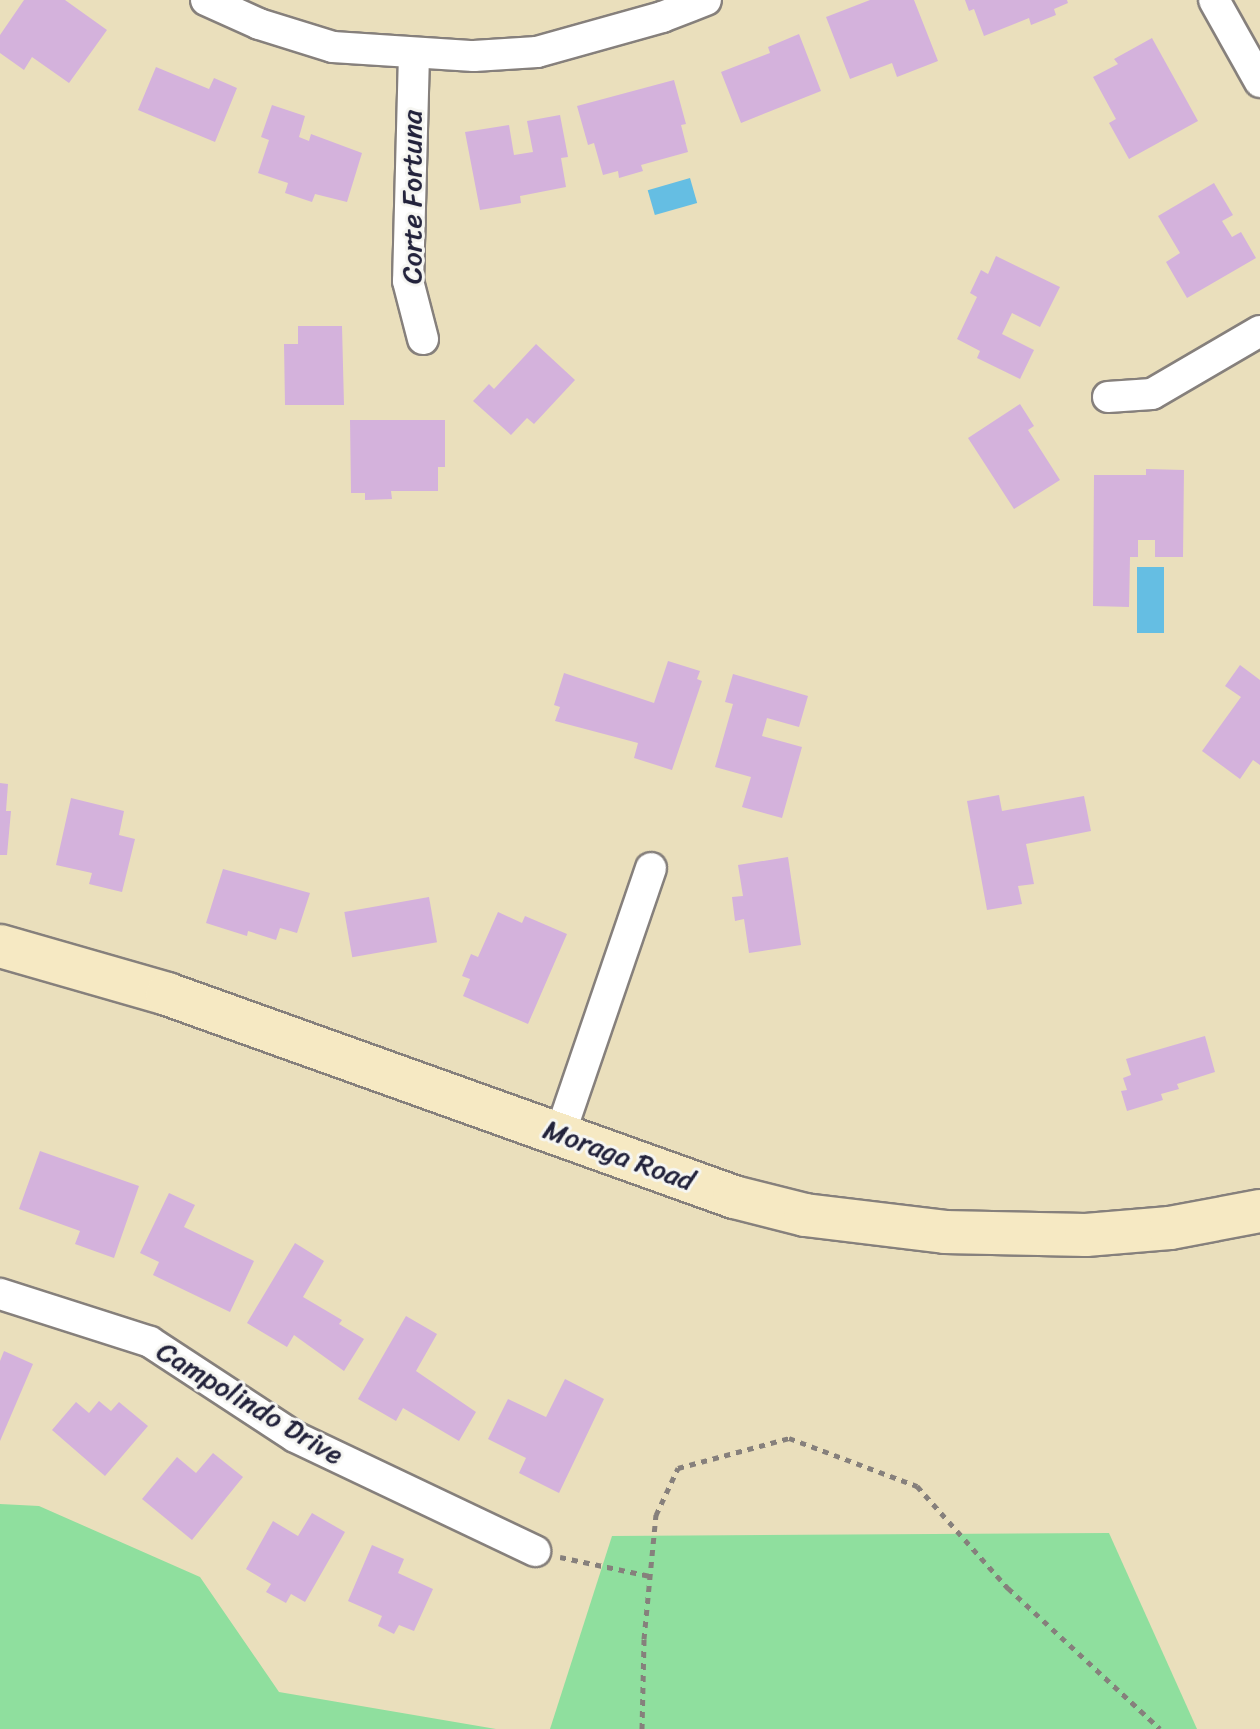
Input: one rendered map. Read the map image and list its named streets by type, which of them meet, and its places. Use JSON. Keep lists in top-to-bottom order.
{
  "streets": {
    "main road": ["Moraga Road"],
    "street": ["Corte Fortuna", "Campolindo Drive"]
  }
}
